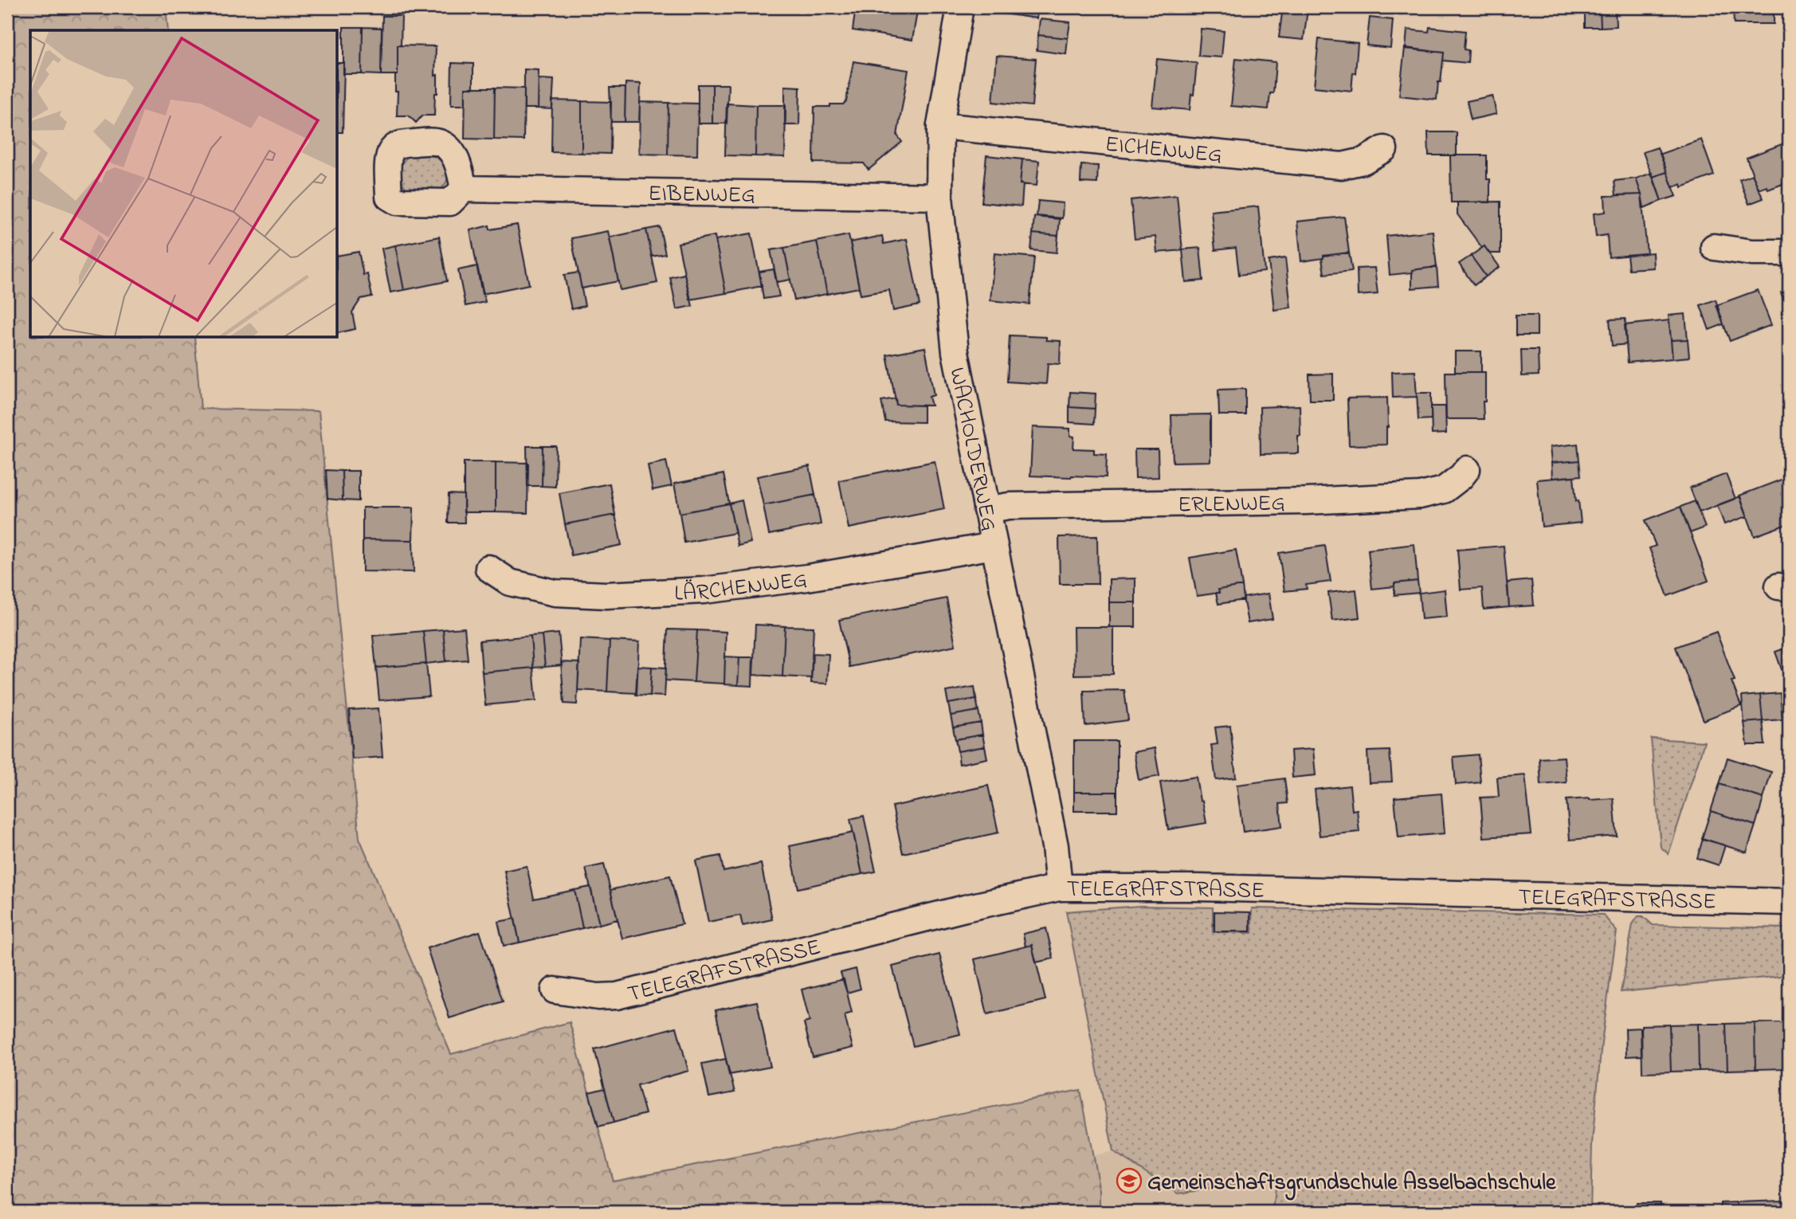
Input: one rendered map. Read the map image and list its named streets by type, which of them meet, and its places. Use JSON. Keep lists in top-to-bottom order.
{
  "streets": {
    "street": [
      "EICHENWEG",
      "EIBENWEG",
      "WACHOLDERWEG",
      "ERLENWEG",
      "LÄRCHENWEG",
      "TELEGRAFSTRASSE"
    ]
  },
  "crossings": [
    ["EICHENWEG", "WACHOLDERWEG"],
    ["EIBENWEG", "WACHOLDERWEG"],
    ["WACHOLDERWEG", "ERLENWEG"],
    ["WACHOLDERWEG", "LÄRCHENWEG"],
    ["WACHOLDERWEG", "TELEGRAFSTRASSE"]
  ],
  "places": {
    "school or university": ["Gemeinschaftsgrundschule Asselbachschule"]
  }
}
